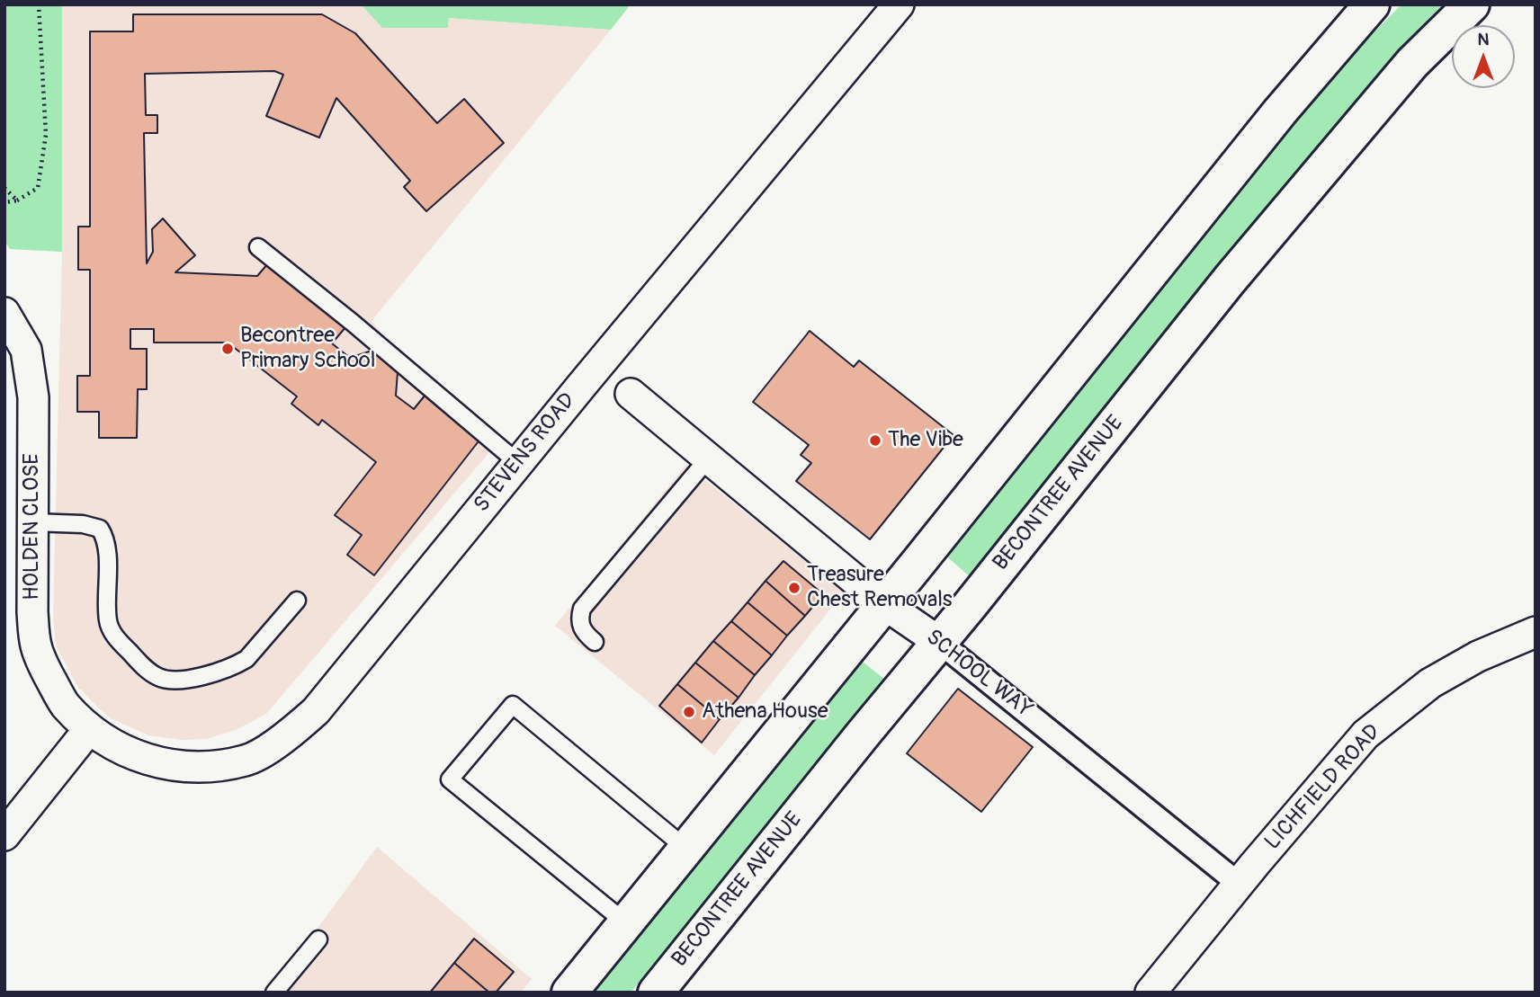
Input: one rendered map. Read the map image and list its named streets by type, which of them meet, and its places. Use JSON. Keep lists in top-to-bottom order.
{
  "streets": {
    "street": [
      "STEVENS ROAD",
      "BECONTREE AVENUE",
      "HOLDEN CLOSE",
      "SCHOOL WAY",
      "LICHFIELD ROAD"
    ]
  },
  "crossings": [
    ["STEVENS ROAD", "HOLDEN CLOSE"],
    ["BECONTREE AVENUE", "SCHOOL WAY"],
    ["SCHOOL WAY", "LICHFIELD ROAD"]
  ],
  "places": [
    "Becontree Primary School",
    "The Vibe",
    "Treasure Chest Removals",
    "Athena House"
  ],
  "north": "top"
}
